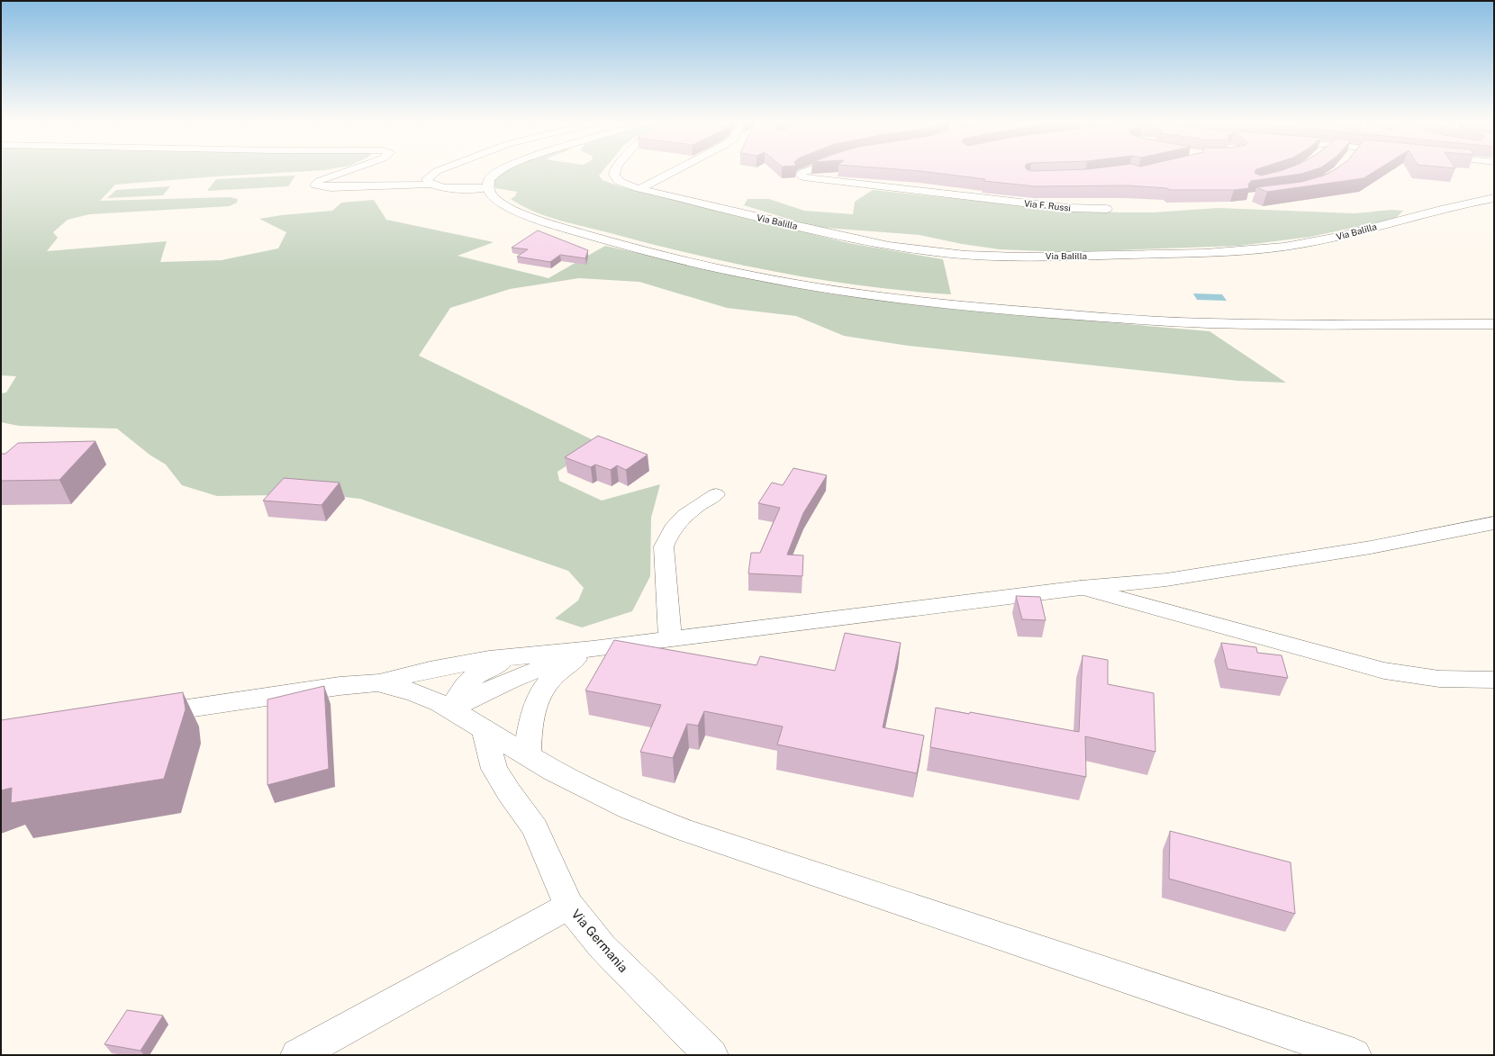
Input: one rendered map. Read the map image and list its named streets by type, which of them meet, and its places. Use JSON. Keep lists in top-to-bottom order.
{
  "streets": {
    "street": ["Via F. Russi", "Via Balilla", "Via Germania"]
  }
}
